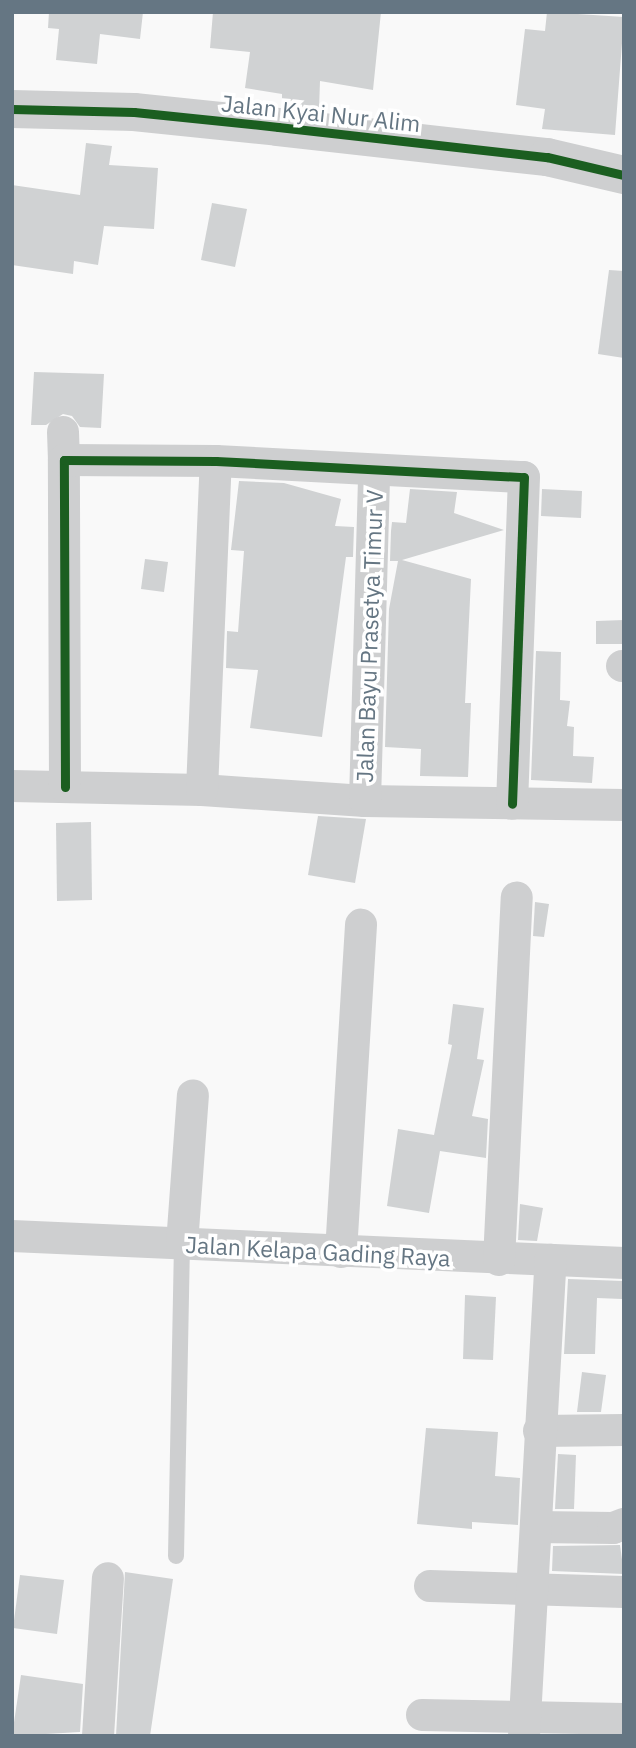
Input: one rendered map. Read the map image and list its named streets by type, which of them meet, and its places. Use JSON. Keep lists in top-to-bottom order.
{
  "streets": {
    "street": ["Jalan Kyai Nur Alim", "Jalan Bayu Prasetya Timur V", "Jalan Kelapa Gading Raya"]
  }
}
